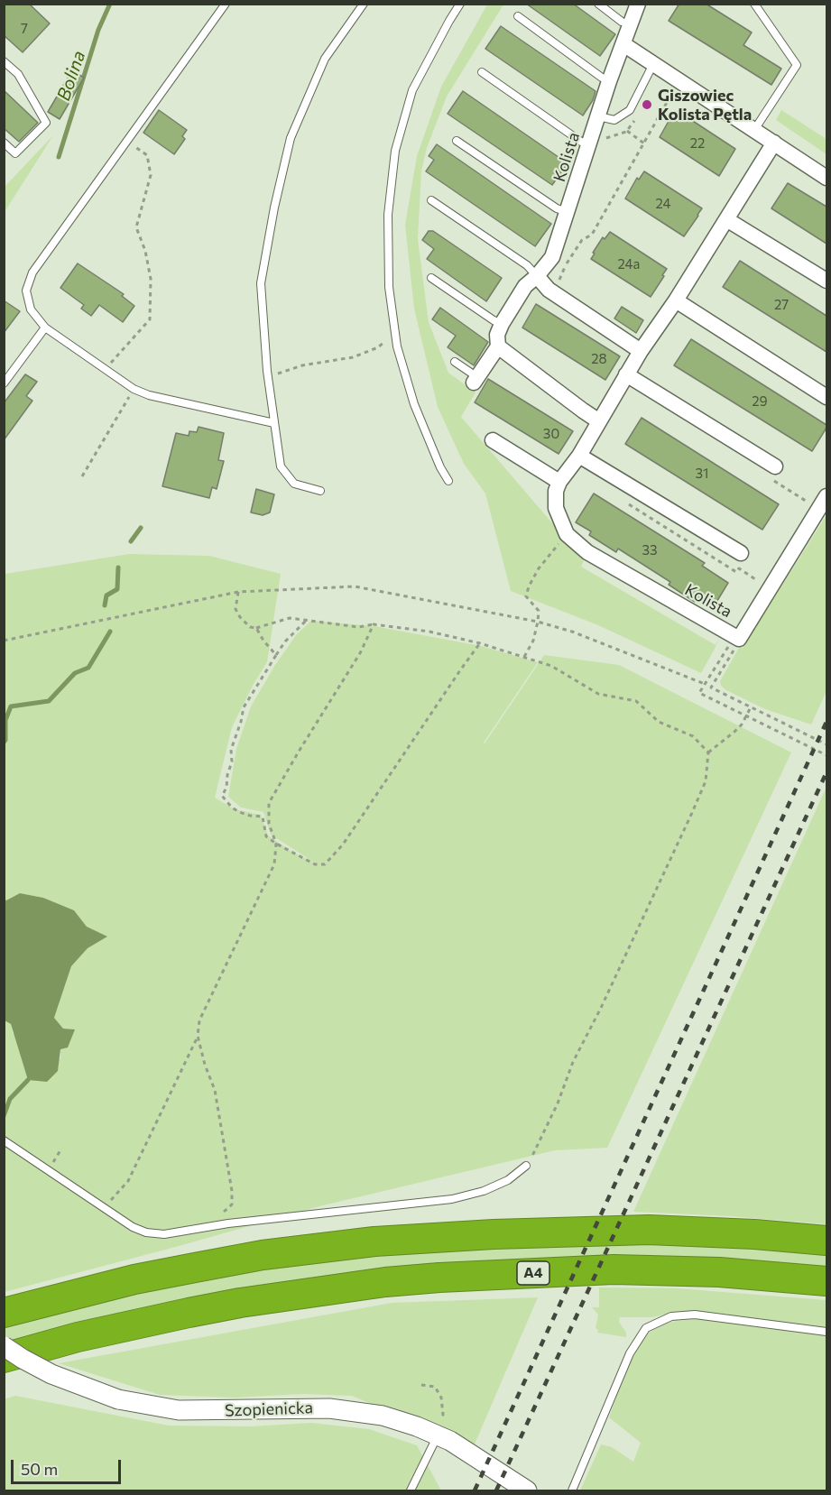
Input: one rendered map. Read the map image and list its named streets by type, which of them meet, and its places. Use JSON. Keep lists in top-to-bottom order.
{
  "streets": {
    "highway": ["A4"],
    "street": ["Kolista", "Szopienicka"]
  },
  "water": ["Bolina"],
  "places": ["Giszowiec Kolista Pętla"],
  "house_numbers": [
    "7",
    "22",
    "24",
    "24a",
    "27",
    "28",
    "29",
    "30",
    "31",
    "33"
  ],
  "scale_bar": "50 m"
}
